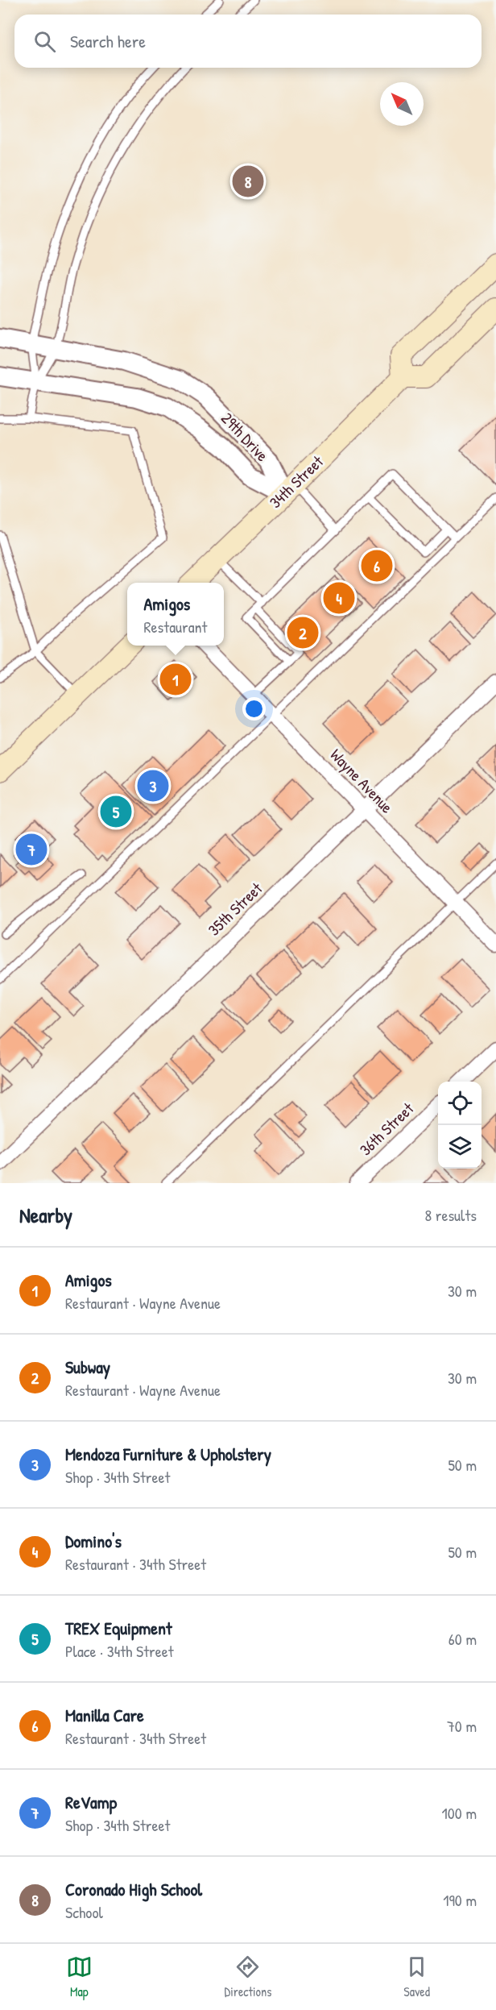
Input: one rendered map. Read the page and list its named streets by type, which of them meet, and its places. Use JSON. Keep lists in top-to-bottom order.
{
  "streets": {
    "main road": ["34th Street"],
    "street": [
      "29th Drive",
      "Wayne Avenue",
      "35th Street",
      "36th Street"
    ]
  },
  "crossings": [
    ["29th Drive", "34th Street"],
    ["Wayne Avenue", "35th Street"]
  ],
  "north": "top left",
  "page": {
    "search": "Search here",
    "pins": [
      "8",
      "6",
      "4",
      "2",
      "1",
      "3",
      "5",
      "7"
    ],
    "popup": ["Amigos", "Restaurant"],
    "heading": ["Nearby", "8 results"],
    "list": [
      {
        "mark": "1",
        "name": "Amigos",
        "note": "Restaurant · Wayne Avenue",
        "value": "30 m"
      },
      {
        "mark": "2",
        "name": "Subway",
        "note": "Restaurant · Wayne Avenue",
        "value": "30 m"
      },
      {
        "mark": "3",
        "name": "Mendoza Furniture & Upholstery",
        "note": "Shop · 34th Street",
        "value": "50 m"
      },
      {
        "mark": "4",
        "name": "Domino's",
        "note": "Restaurant · 34th Street",
        "value": "50 m"
      },
      {
        "mark": "5",
        "name": "TREX Equipment",
        "note": "Place · 34th Street",
        "value": "60 m"
      },
      {
        "mark": "6",
        "name": "Manilla Care",
        "note": "Restaurant · 34th Street",
        "value": "70 m"
      },
      {
        "mark": "7",
        "name": "ReVamp",
        "note": "Shop · 34th Street",
        "value": "100 m"
      },
      {
        "mark": "8",
        "name": "Coronado High School",
        "note": "School",
        "value": "190 m"
      }
    ],
    "nav": ["Map", "Directions", "Saved"]
  }
}
